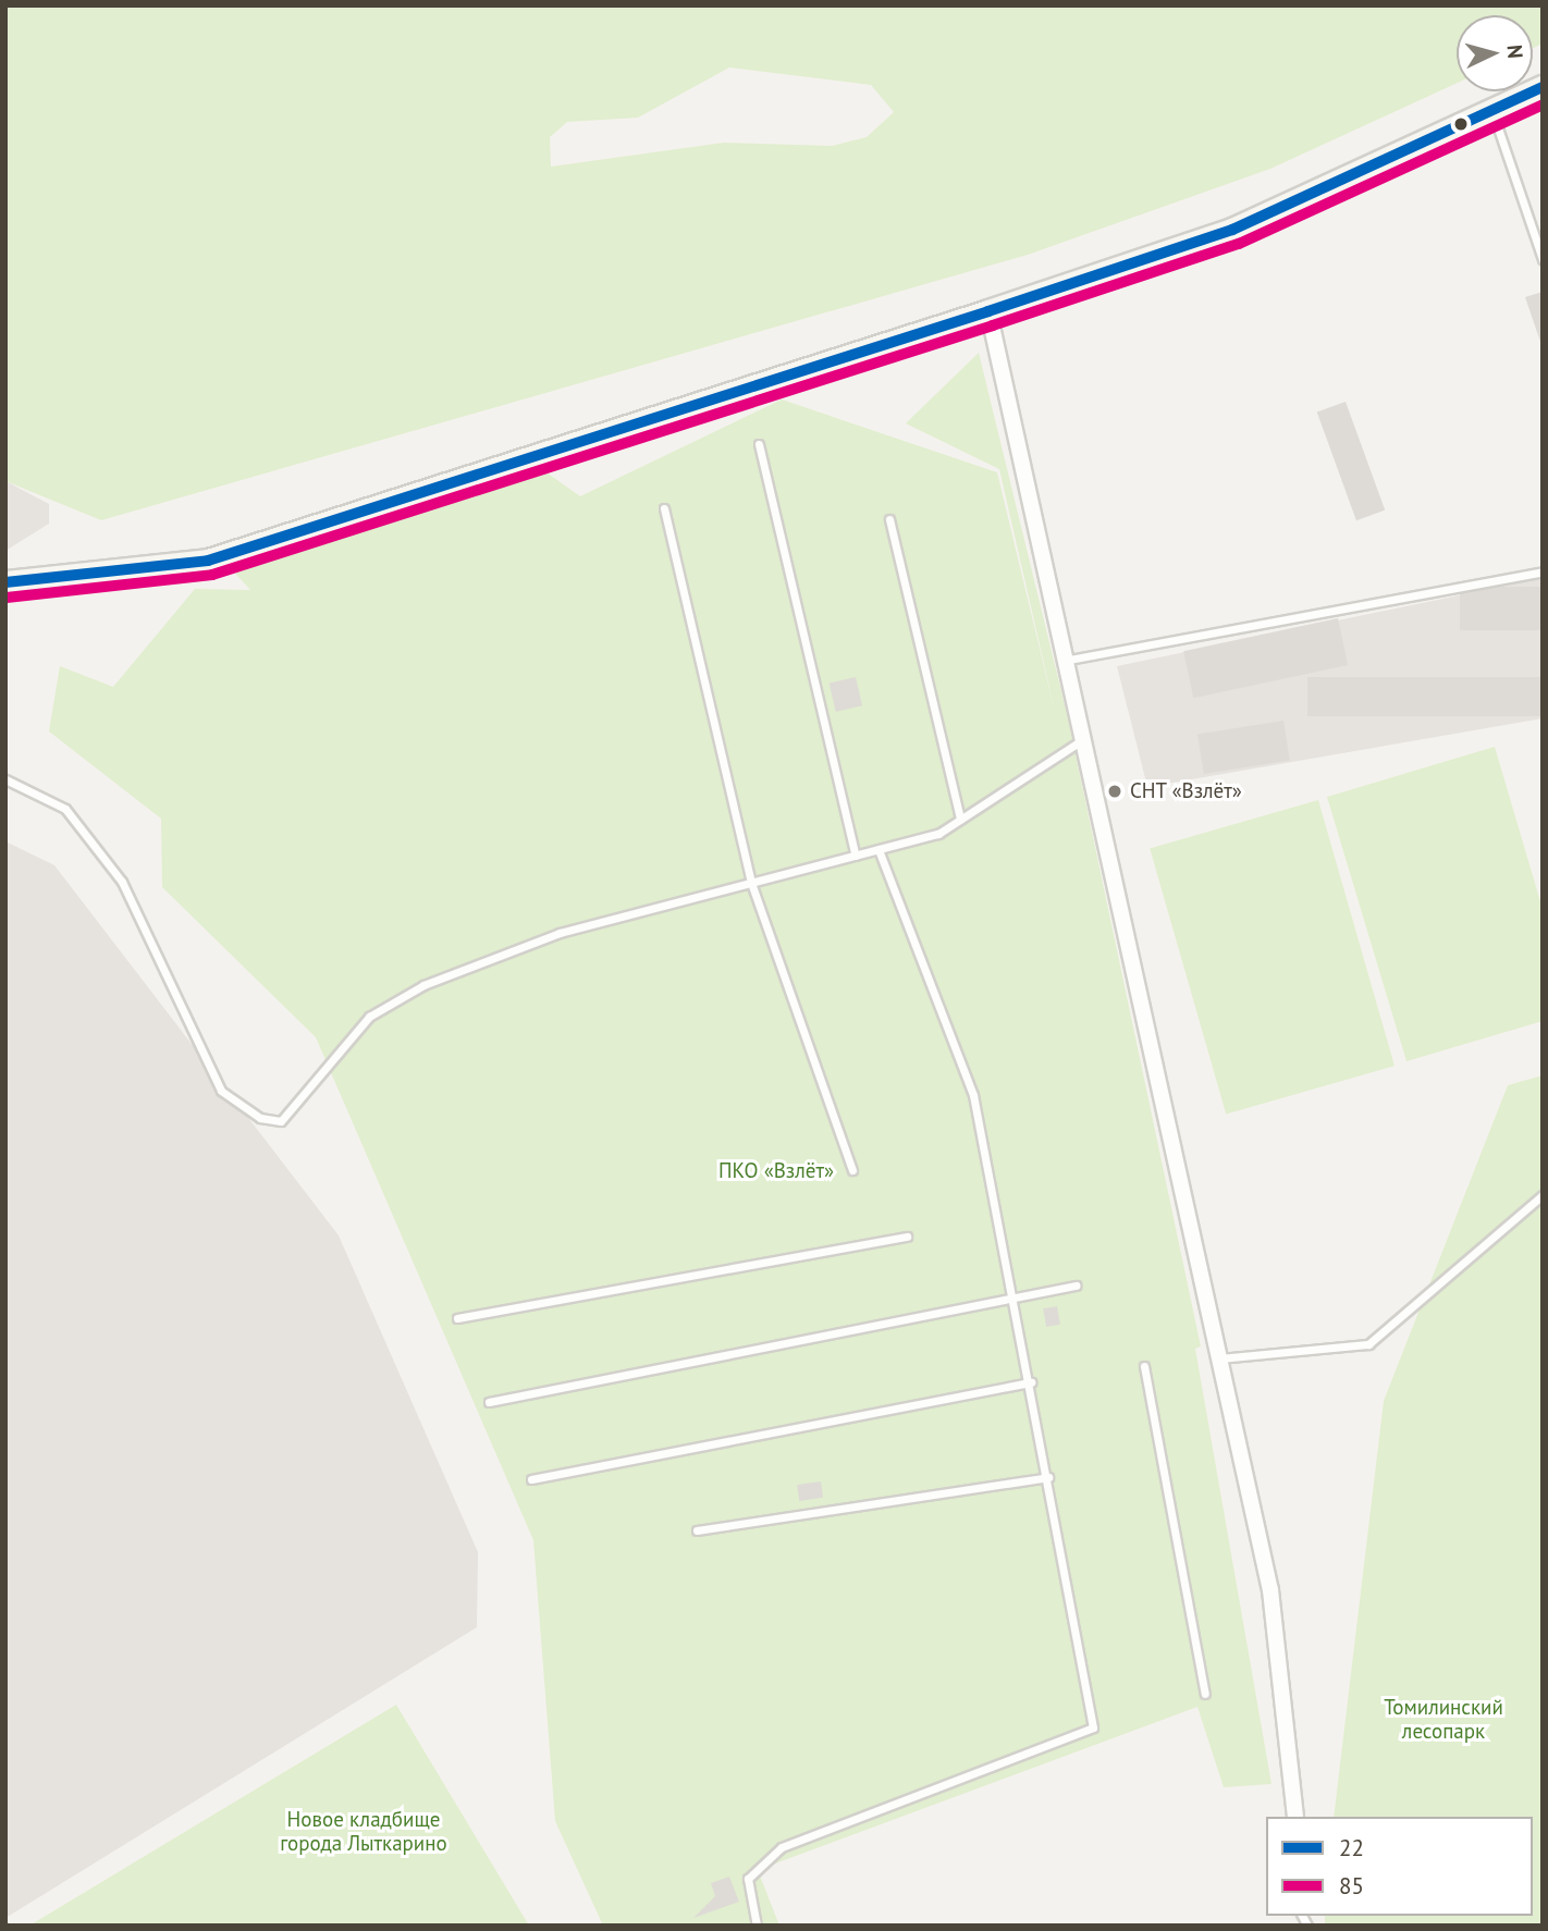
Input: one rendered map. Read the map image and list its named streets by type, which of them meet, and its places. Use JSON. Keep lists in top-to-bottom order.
{
  "parks": ["ПКО «Взлёт»", "Томилинский лесопарк", "Новое кладбище города Лыткарино"],
  "places": ["СНТ «Взлёт»"],
  "lines": ["transit line 22", "transit line 85"],
  "legend": ["22", "85"],
  "north": "right"
}
